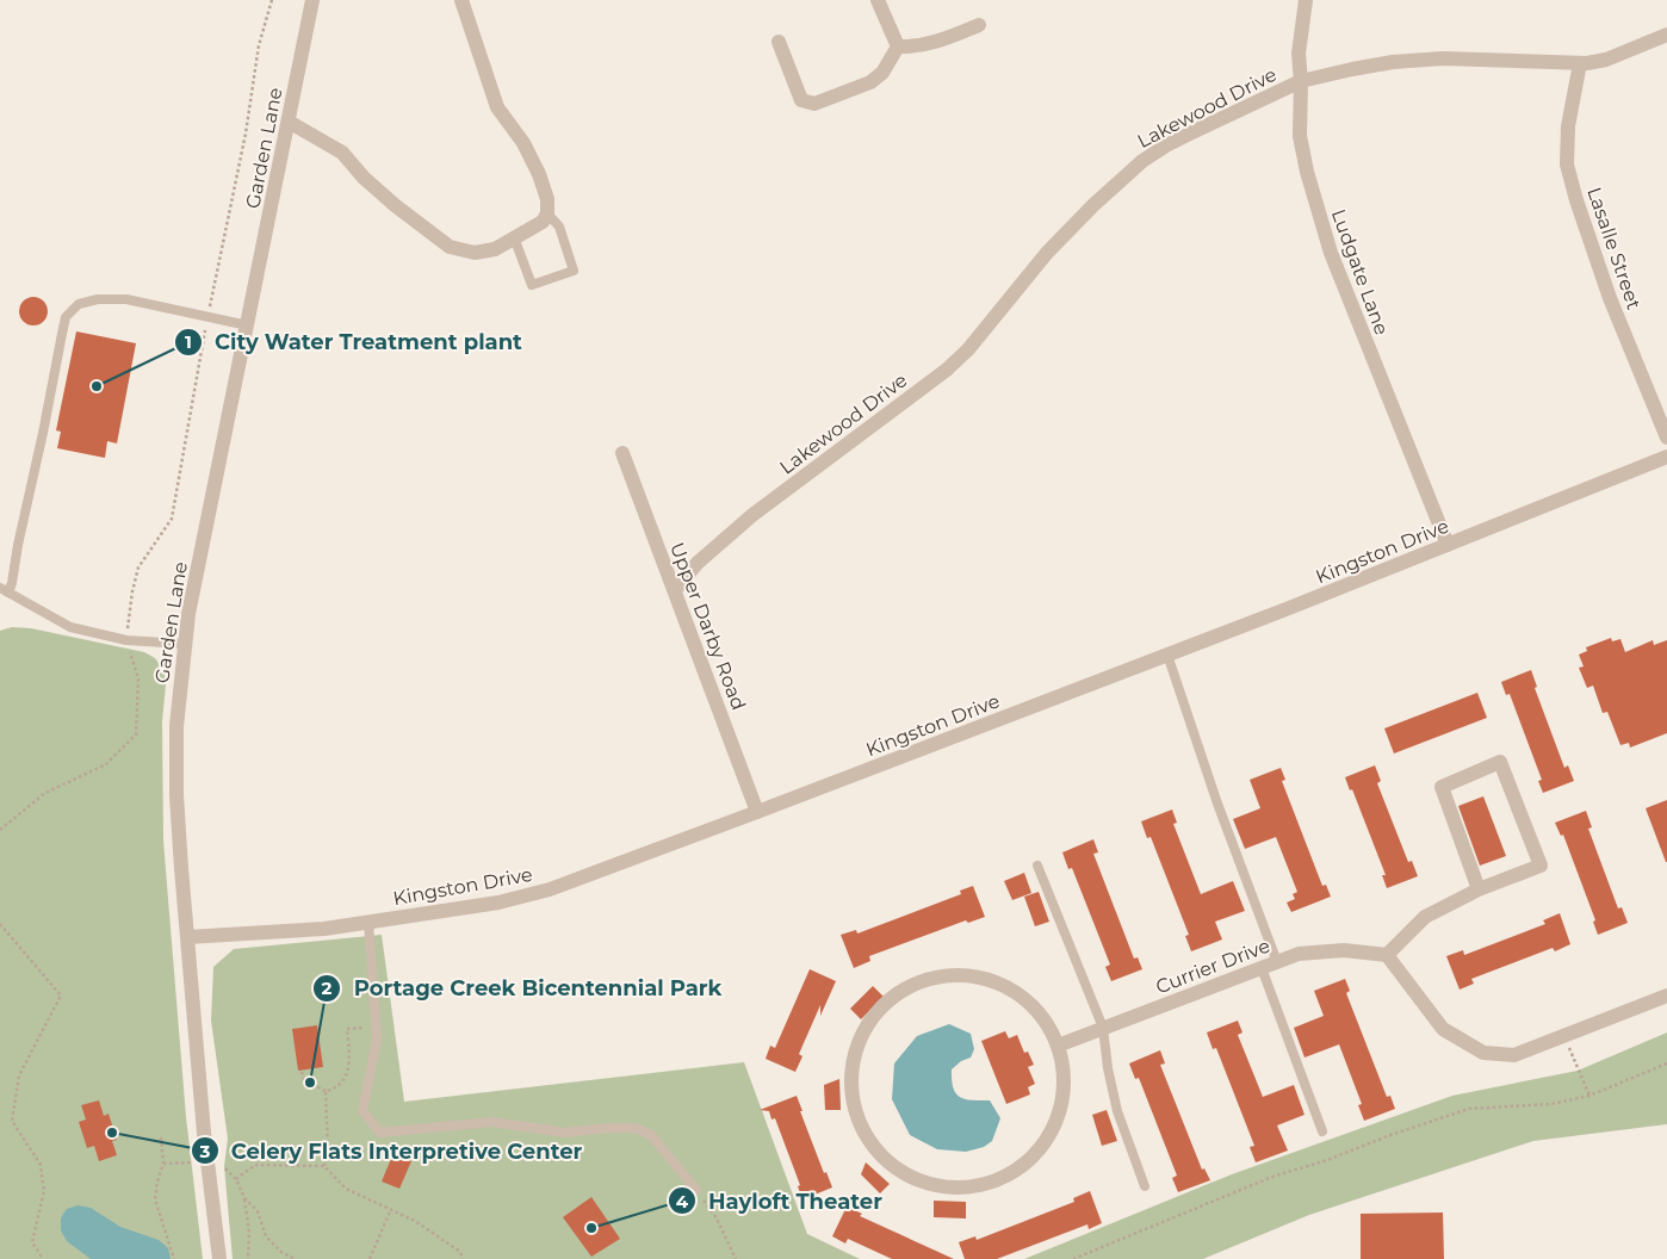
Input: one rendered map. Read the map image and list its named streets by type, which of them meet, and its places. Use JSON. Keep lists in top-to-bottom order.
{
  "streets": {
    "street": [
      "Lakewood Drive",
      "Garden Lane",
      "Lasalle Street",
      "Ludgate Lane",
      "Kingston Drive",
      "Upper Darby Road",
      "Currier Drive"
    ]
  },
  "crossings": [
    ["Lakewood Drive", "Lasalle Street"],
    ["Lakewood Drive", "Ludgate Lane"],
    ["Lakewood Drive", "Upper Darby Road"],
    ["Garden Lane", "Kingston Drive"],
    ["Ludgate Lane", "Kingston Drive"],
    ["Kingston Drive", "Upper Darby Road"]
  ],
  "places": [
    "City Water Treatment plant",
    "Portage Creek Bicentennial Park",
    "Celery Flats Interpretive Center",
    "Hayloft Theater"
  ]
}
